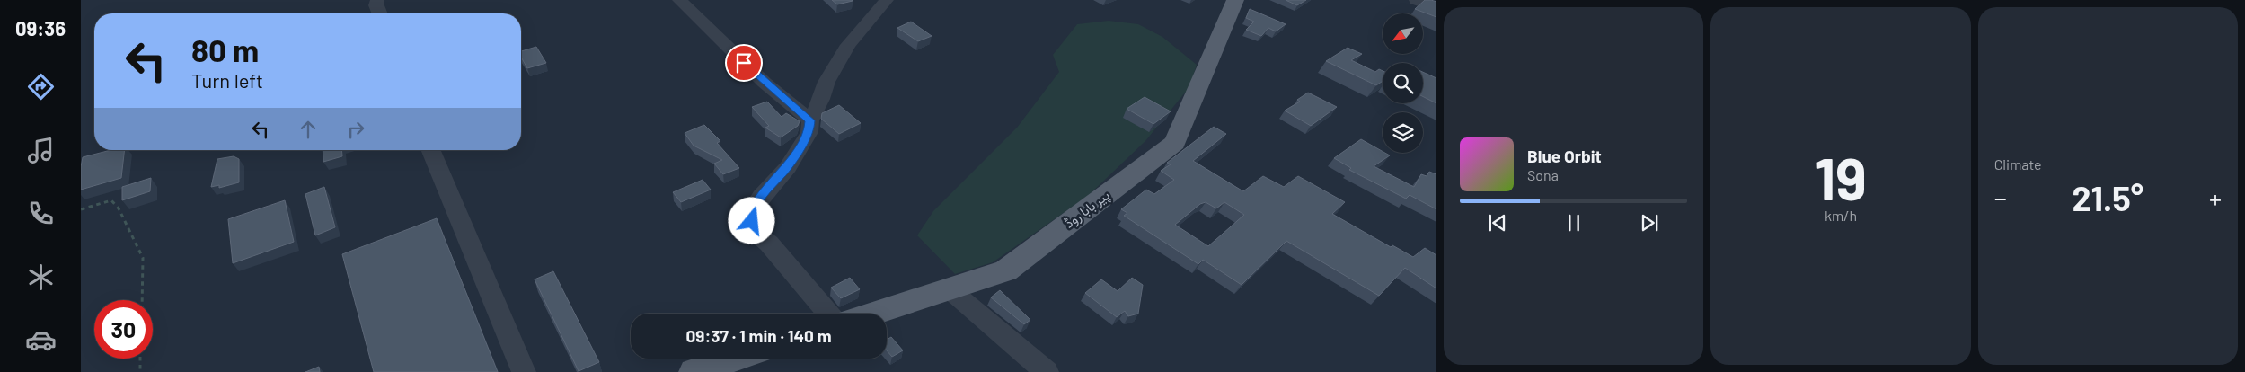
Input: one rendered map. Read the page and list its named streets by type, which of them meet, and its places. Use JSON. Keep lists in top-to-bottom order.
{
  "streets": {
    "main road": ["پیر بابا روڈ"]
  },
  "north": "bottom left",
  "page": {
    "tabs": "09:36",
    "tile": [
      ["19", "km/h"],
      "Climate"
    ],
    "turn": ["80 m", "Turn left"],
    "song": ["Blue Orbit", "Sona"],
    "heat": ["−", "21.5°", "+"],
    "limit": "30",
    "trip": "09:37 · 1 min · 140 m"
  }
}
